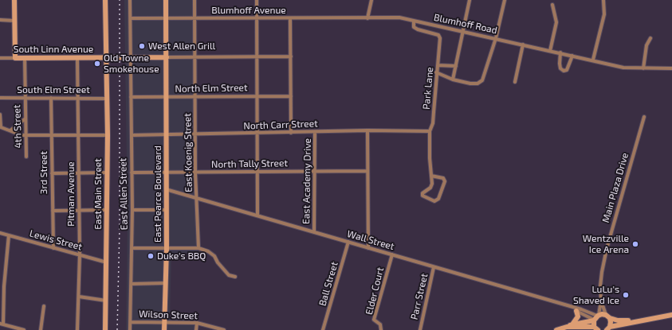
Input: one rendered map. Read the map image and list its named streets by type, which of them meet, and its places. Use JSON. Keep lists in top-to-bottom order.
{
  "streets": {
    "main road": ["South Linn Avenue", "East Main Street", "East Pearce Boulevard"],
    "street": [
      "Blumhoff Avenue",
      "Blumhoff Road",
      "North Elm Street",
      "Park Lane",
      "South Elm Street",
      "North Carr Street",
      "4th Street",
      "East Koenig Street",
      "North Tally Street",
      "3rd Street",
      "East Academy Drive",
      "Main Plaza Drive",
      "Pitman Avenue",
      "East Allen Street",
      "Lewis Street",
      "Wall Street",
      "Ball Street",
      "Elder Court",
      "Parr Street",
      "Wilson Street"
    ]
  },
  "crossings": [
    ["Blumhoff Avenue", "Blumhoff Road"],
    ["Blumhoff Avenue", "East Koenig Street"],
    ["Blumhoff Avenue", "East Academy Drive"],
    ["Blumhoff Avenue", "East Allen Street"],
    ["Blumhoff Avenue", "East Pearce Boulevard"],
    ["Blumhoff Road", "Park Lane"],
    ["South Linn Avenue", "4th Street"],
    ["South Linn Avenue", "Pitman Avenue"],
    ["South Linn Avenue", "East Main Street"],
    ["South Linn Avenue", "East Allen Street"],
    ["South Linn Avenue", "East Pearce Boulevard"],
    ["North Elm Street", "East Koenig Street"],
    ["North Elm Street", "East Academy Drive"],
    ["North Elm Street", "East Allen Street"],
    ["North Elm Street", "East Pearce Boulevard"],
    ["Park Lane", "North Carr Street"],
    ["South Elm Street", "4th Street"],
    ["South Elm Street", "3rd Street"],
    ["South Elm Street", "Pitman Avenue"],
    ["South Elm Street", "East Main Street"],
    ["North Carr Street", "East Koenig Street"],
    ["North Carr Street", "East Academy Drive"],
    ["North Carr Street", "East Allen Street"],
    ["North Carr Street", "East Pearce Boulevard"],
    ["East Koenig Street", "North Tally Street"],
    ["East Koenig Street", "Wall Street"],
    ["North Tally Street", "East Academy Drive"],
    ["North Tally Street", "East Allen Street"],
    ["North Tally Street", "East Pearce Boulevard"],
    ["3rd Street", "Lewis Street"],
    ["East Academy Drive", "Wall Street"],
    ["Main Plaza Drive", "Wall Street"],
    ["Pitman Avenue", "Lewis Street"],
    ["East Main Street", "Lewis Street"],
    ["East Allen Street", "Wilson Street"],
    ["East Pearce Boulevard", "Wall Street"],
    ["East Pearce Boulevard", "Wilson Street"],
    ["Wall Street", "Ball Street"],
    ["Wall Street", "Elder Court"],
    ["Wall Street", "Parr Street"]
  ],
  "places": [
    "West Allen Grill",
    "Old Towne Smokehouse",
    "Wentzville Ice Arena",
    "Duke's BBQ",
    "LuLu's Shaved Ice"
  ]
}
